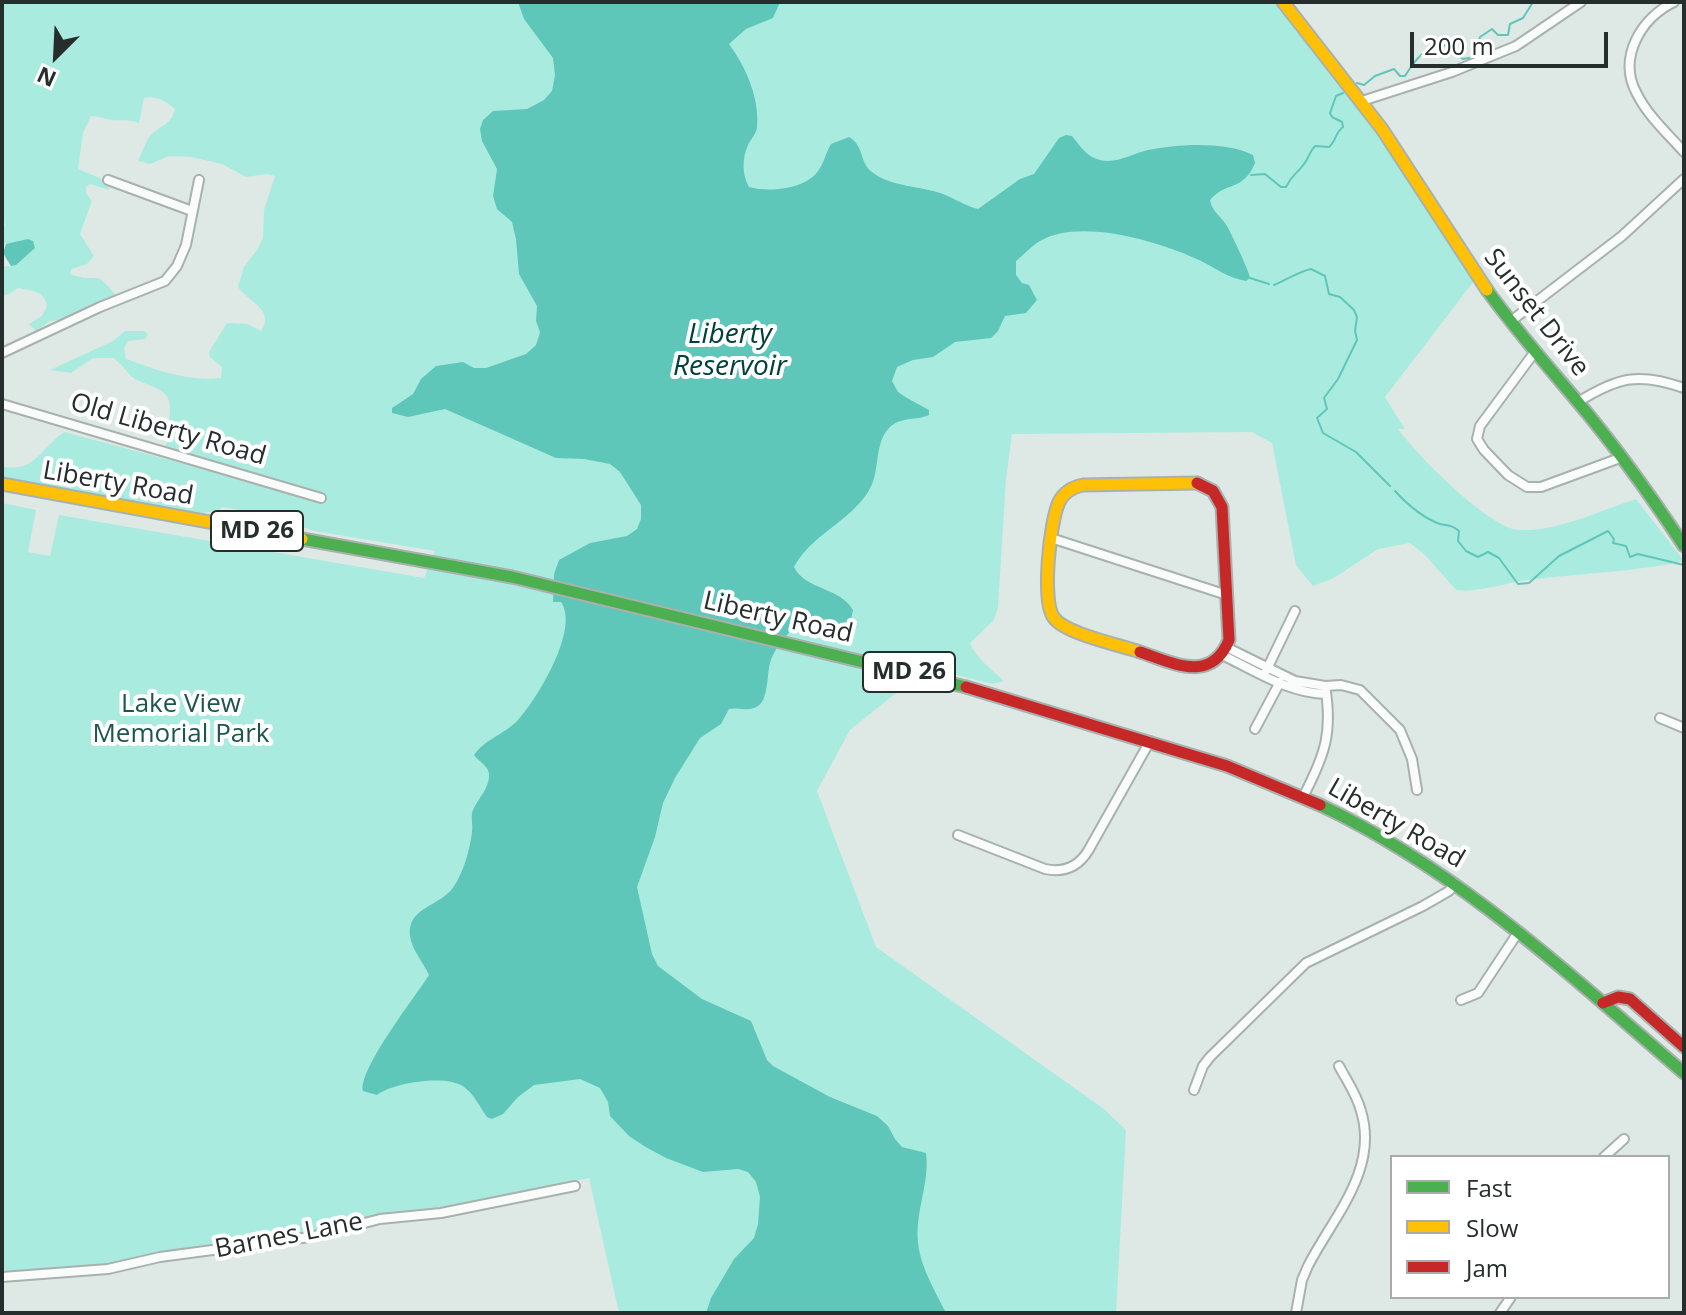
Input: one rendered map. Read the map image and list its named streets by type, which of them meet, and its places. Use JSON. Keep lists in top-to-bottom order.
{
  "streets": {
    "main road": ["Sunset Drive", "Liberty Road", "MD 26"],
    "street": ["Old Liberty Road", "Barnes Lane"]
  },
  "water": ["Liberty Reservoir"],
  "parks": ["Lake View Memorial Park"],
  "legend": ["Fast", "Slow", "Jam"],
  "scale_bar": "200 m",
  "north": "bottom left"
}
